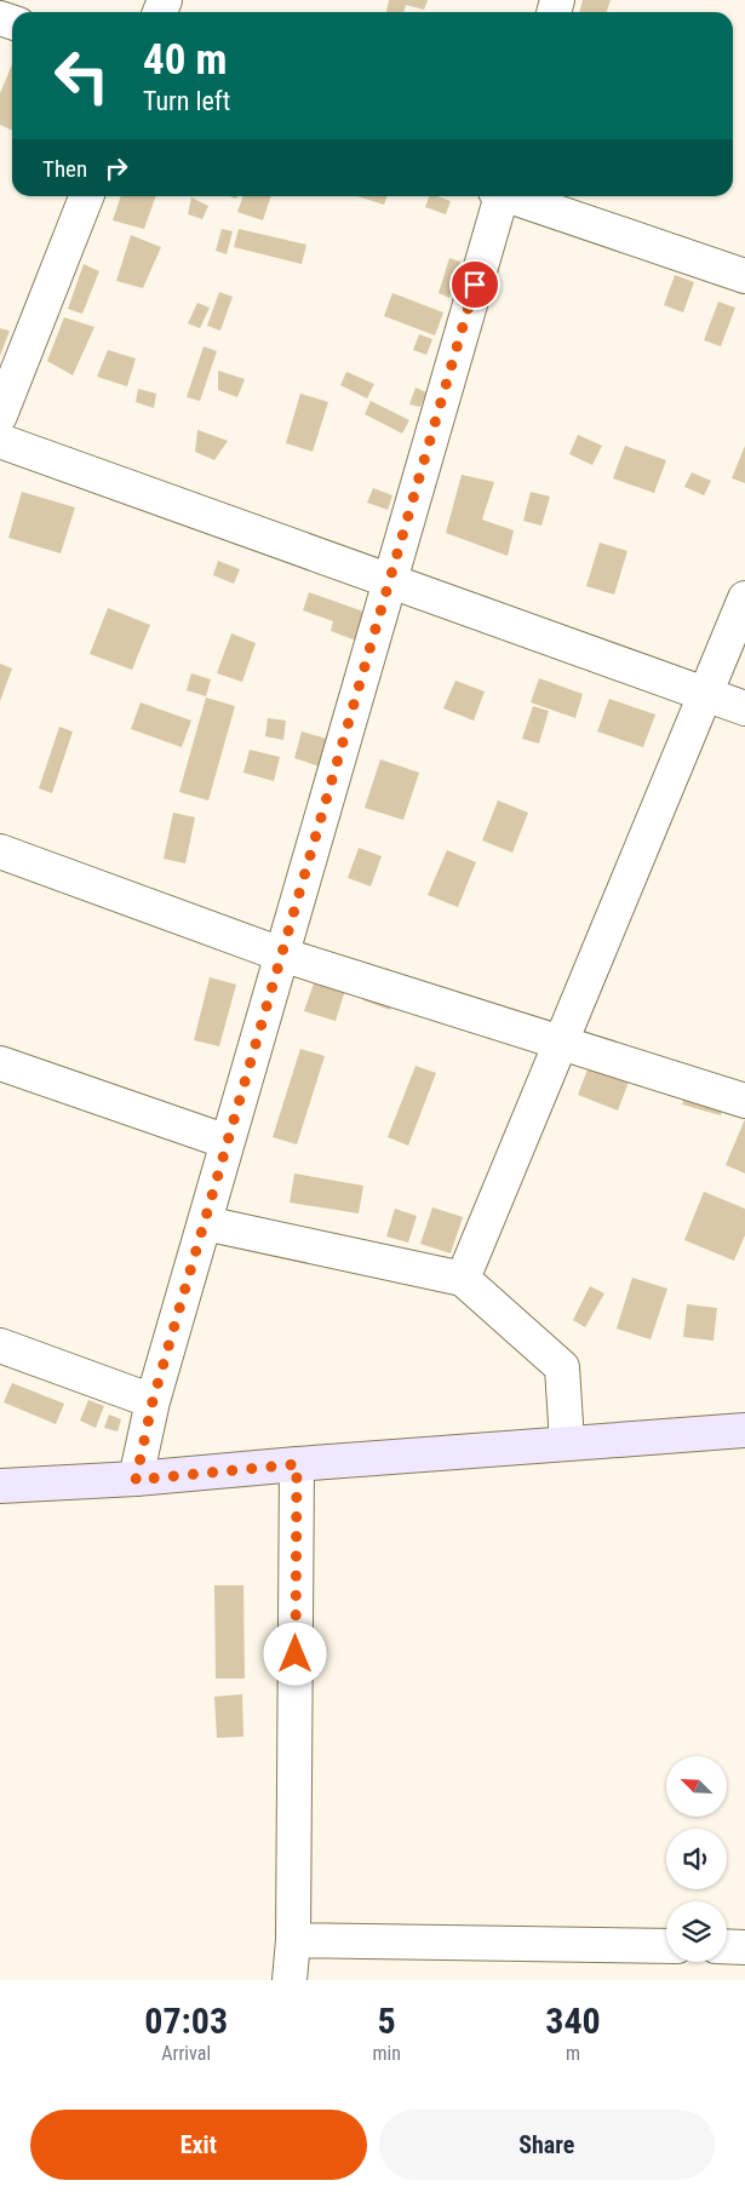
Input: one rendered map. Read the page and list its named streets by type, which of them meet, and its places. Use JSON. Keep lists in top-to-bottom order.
{
  "north": "top left",
  "page": {
    "turn": ["40 m", "Turn left"],
    "then": "Then",
    "eta": [
      "07:03",
      "Arrival",
      "5",
      "min",
      "340",
      "m"
    ],
    "buttons": ["Exit", "Share"]
  }
}
